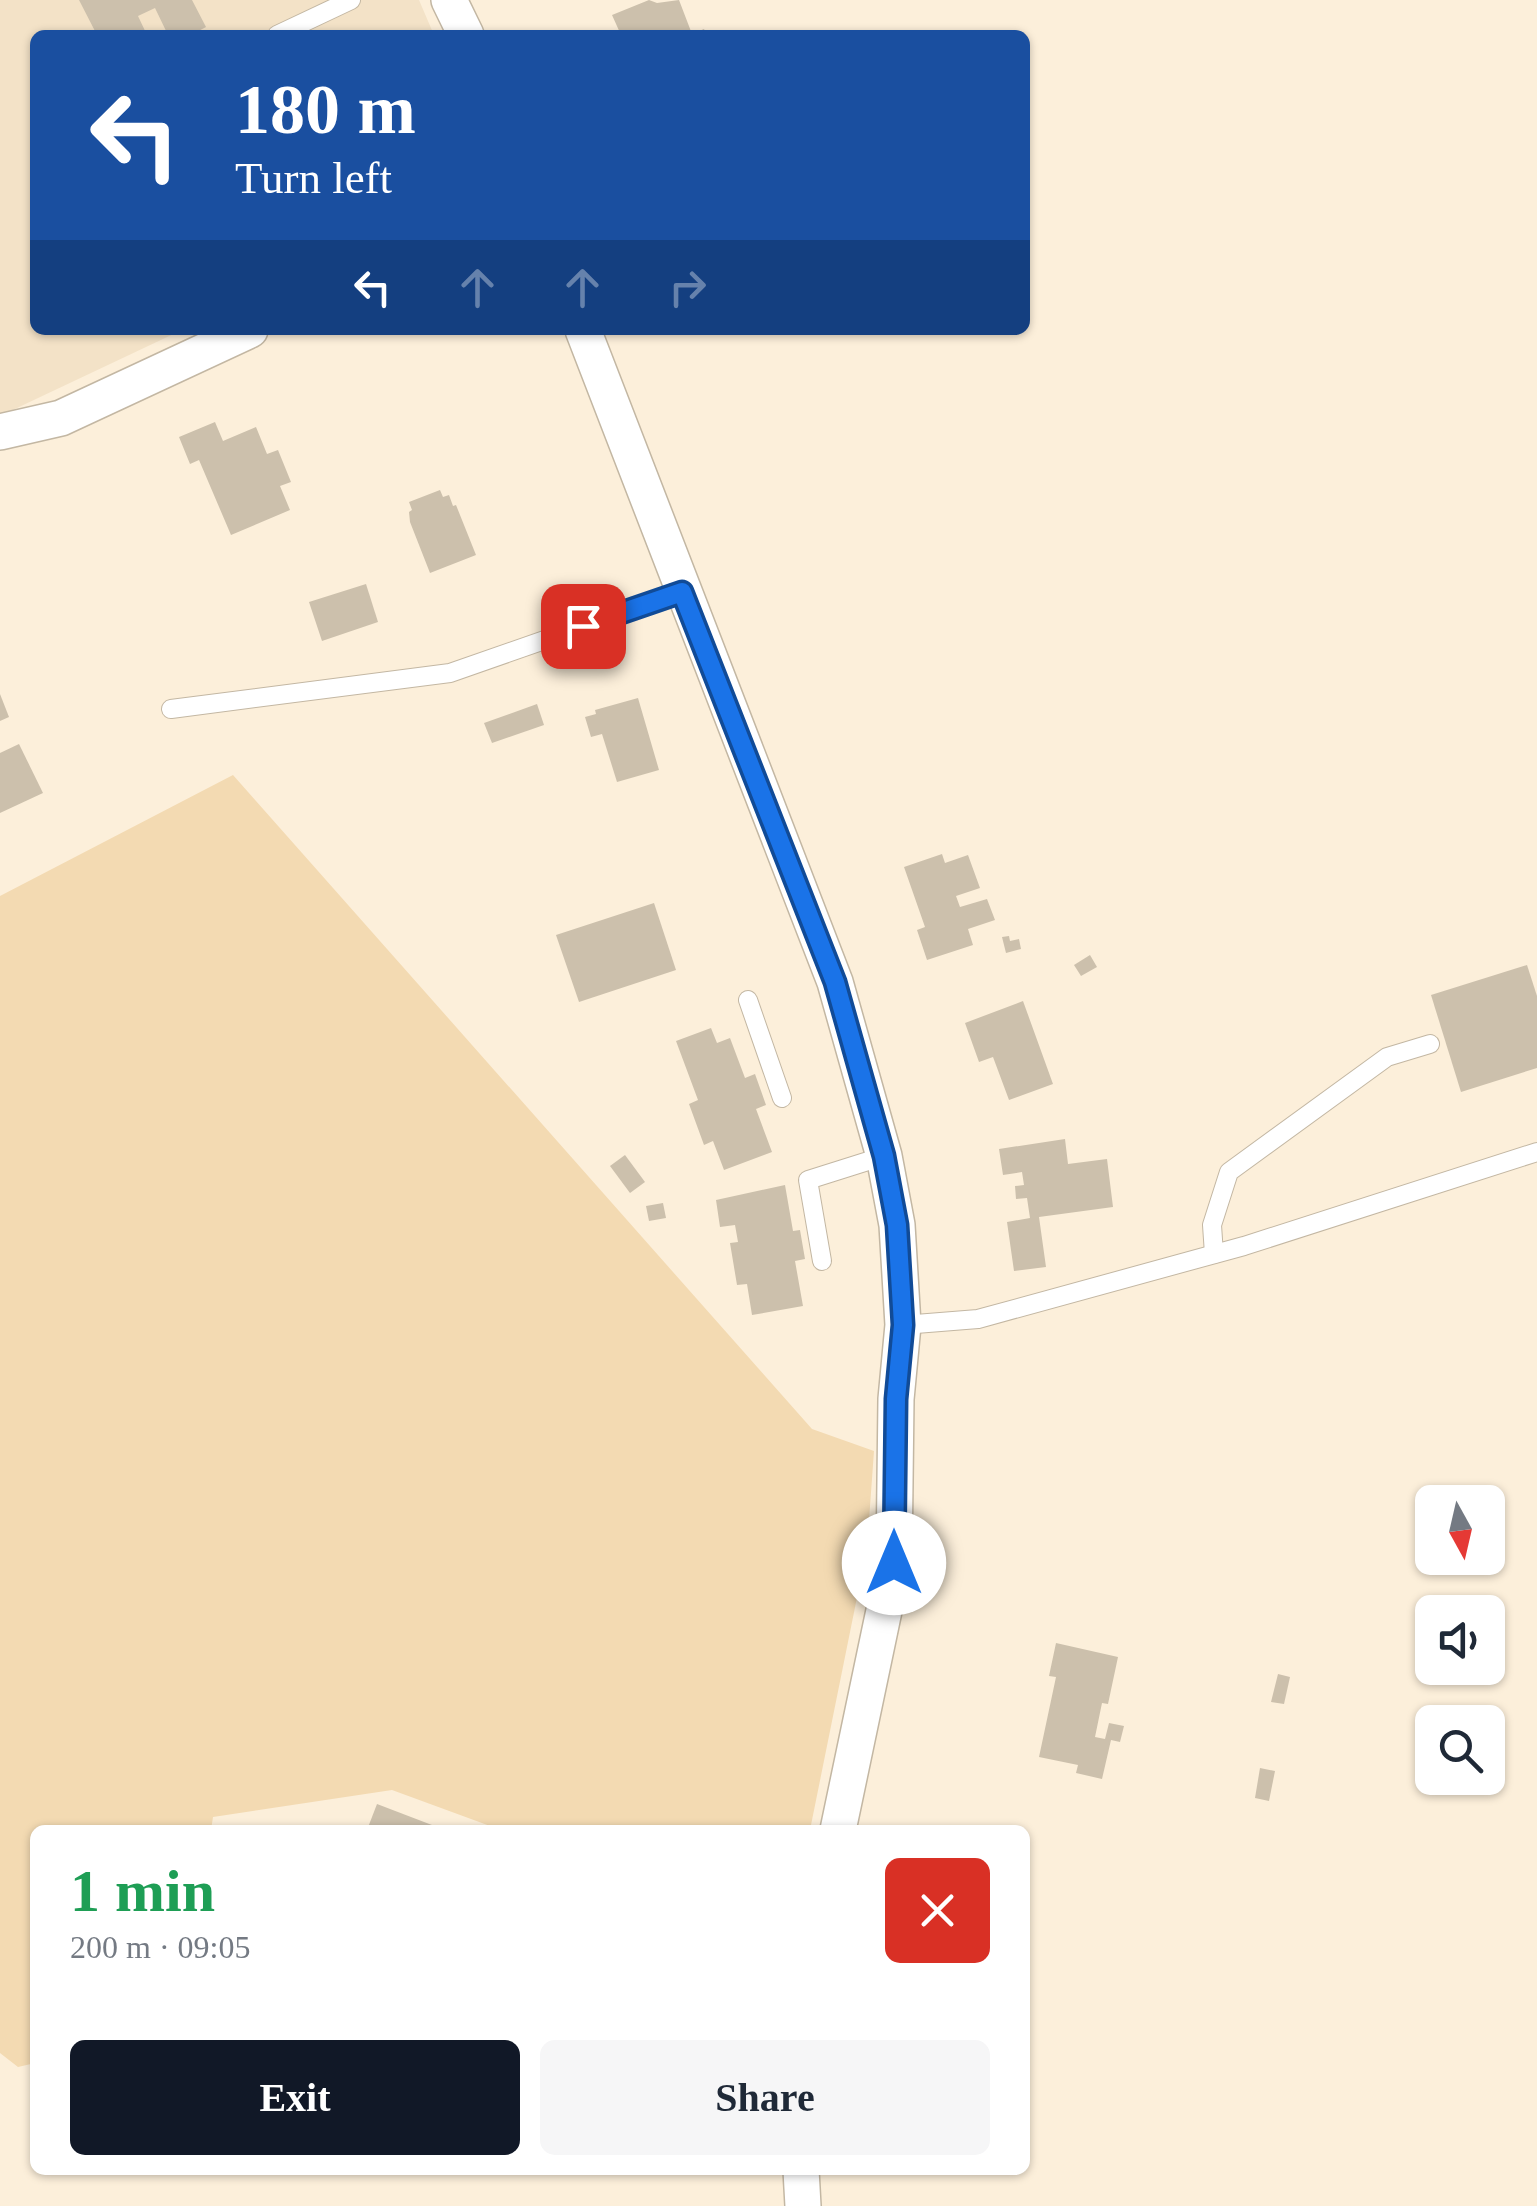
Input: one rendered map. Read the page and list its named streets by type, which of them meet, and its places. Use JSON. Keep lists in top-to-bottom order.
{
  "north": "bottom",
  "page": {
    "turn": ["180 m", "Turn left"],
    "heading": ["1 min", "200 m · 09:05"],
    "buttons": ["Exit", "Share"]
  }
}
